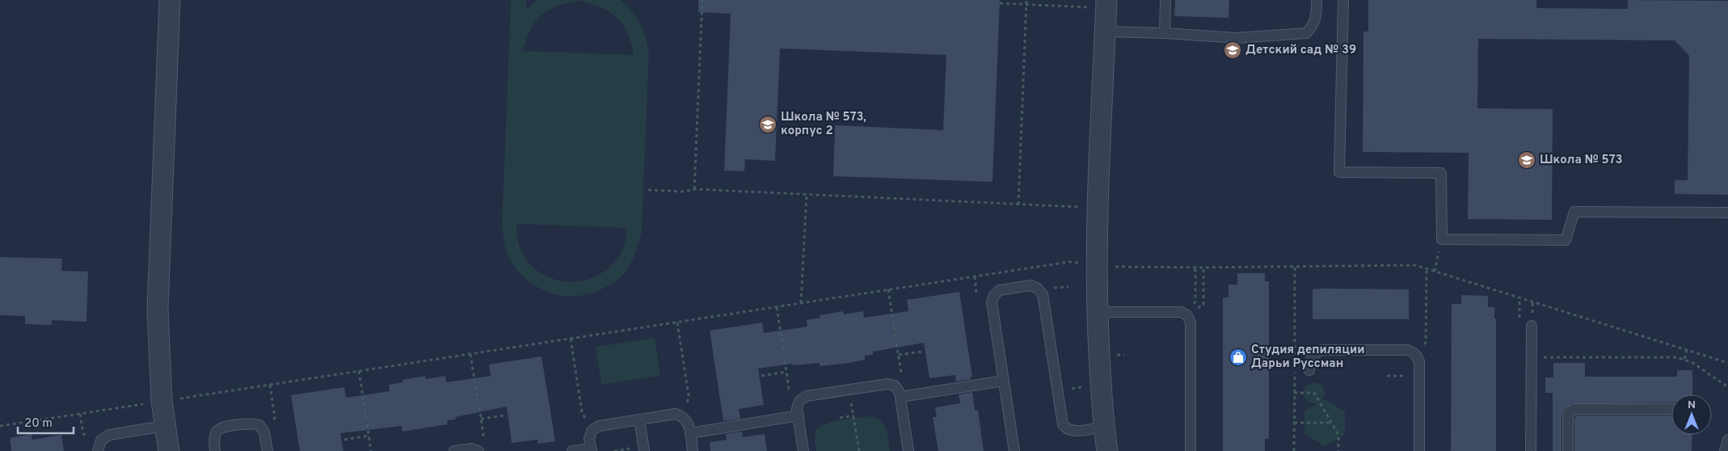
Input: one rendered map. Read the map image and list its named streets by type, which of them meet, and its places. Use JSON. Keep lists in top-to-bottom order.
{
  "places": {
    "school or university": ["Детский сад № 39", "Школа № 573, корпус 2", "Школа № 573"],
    "shop": ["Студия депиляции Дарьи Руссман"]
  },
  "scale_bar": "20 m",
  "north": "top"
}
